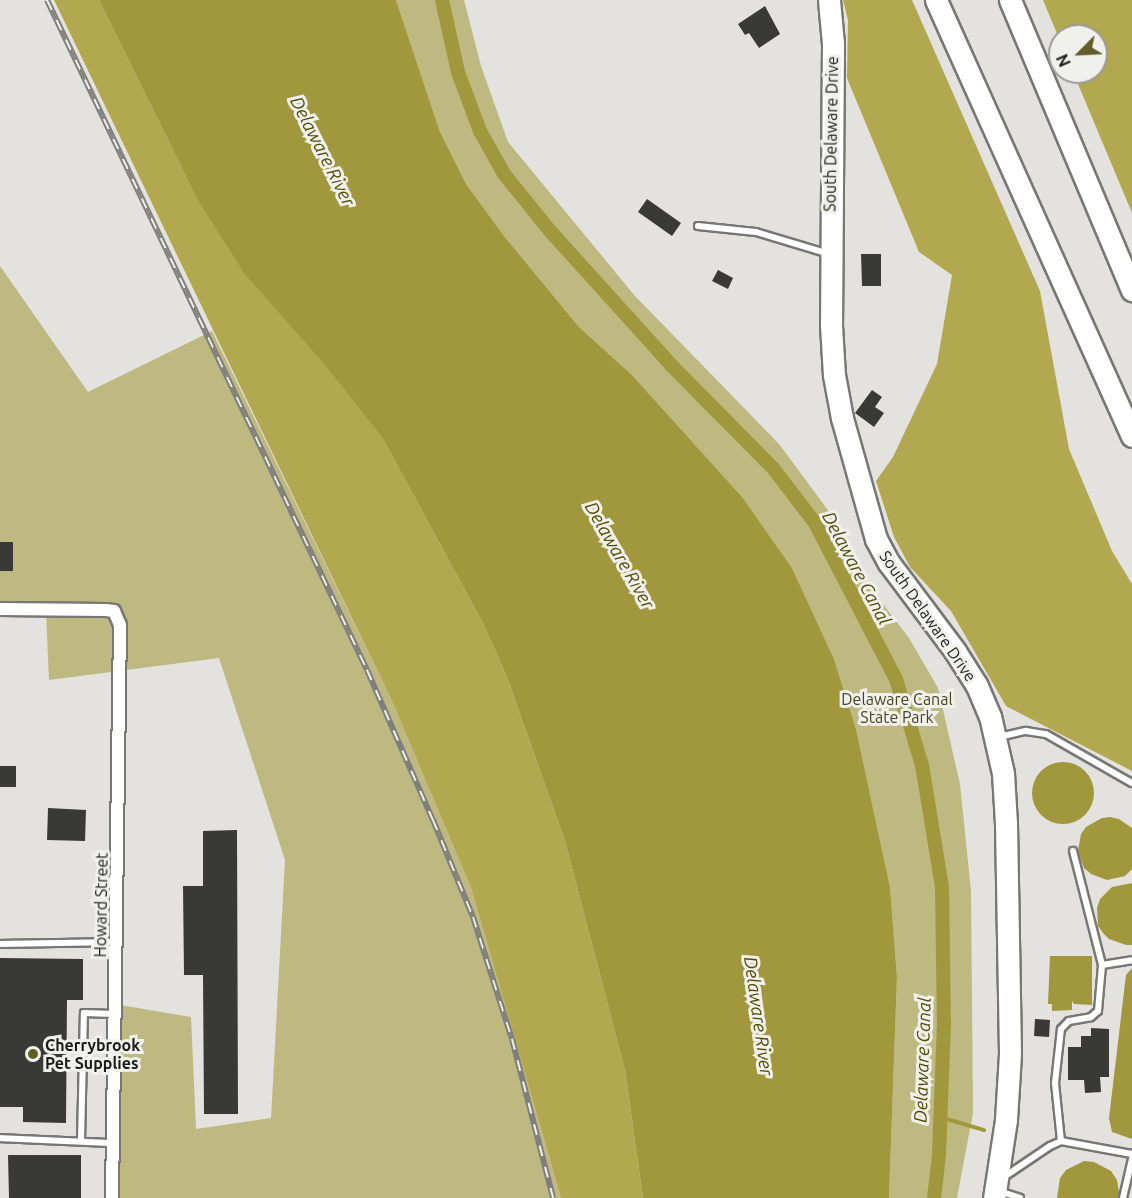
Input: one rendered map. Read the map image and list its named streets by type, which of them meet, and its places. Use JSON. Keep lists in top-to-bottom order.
{
  "streets": {
    "highway": ["South Delaware Drive"],
    "street": ["Howard Street"]
  },
  "water": ["Delaware River", "Delaware Canal"],
  "parks": ["Delaware Canal State Park"],
  "places": ["Cherrybrook Pet Supplies"],
  "north": "bottom left"
}
